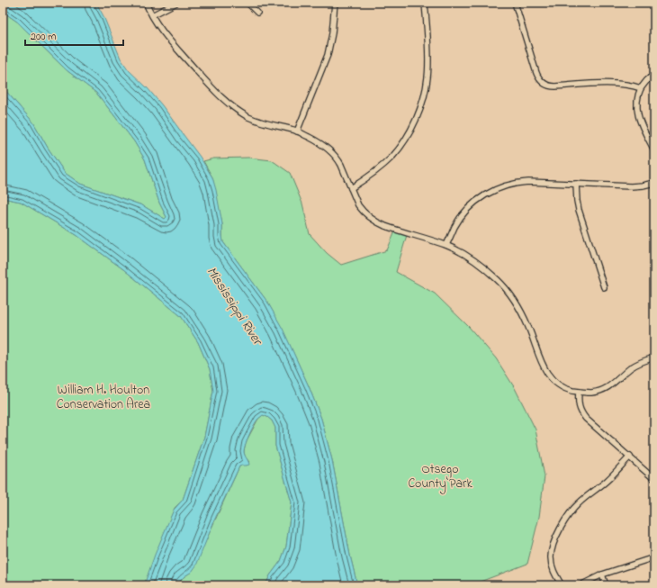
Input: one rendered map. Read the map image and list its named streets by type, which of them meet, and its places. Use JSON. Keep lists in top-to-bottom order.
{
  "water": ["Mississippi River"],
  "parks": ["William H. Houlton Conservation Area", "Otsego County Park"],
  "scale_bar": "200 m"
}
